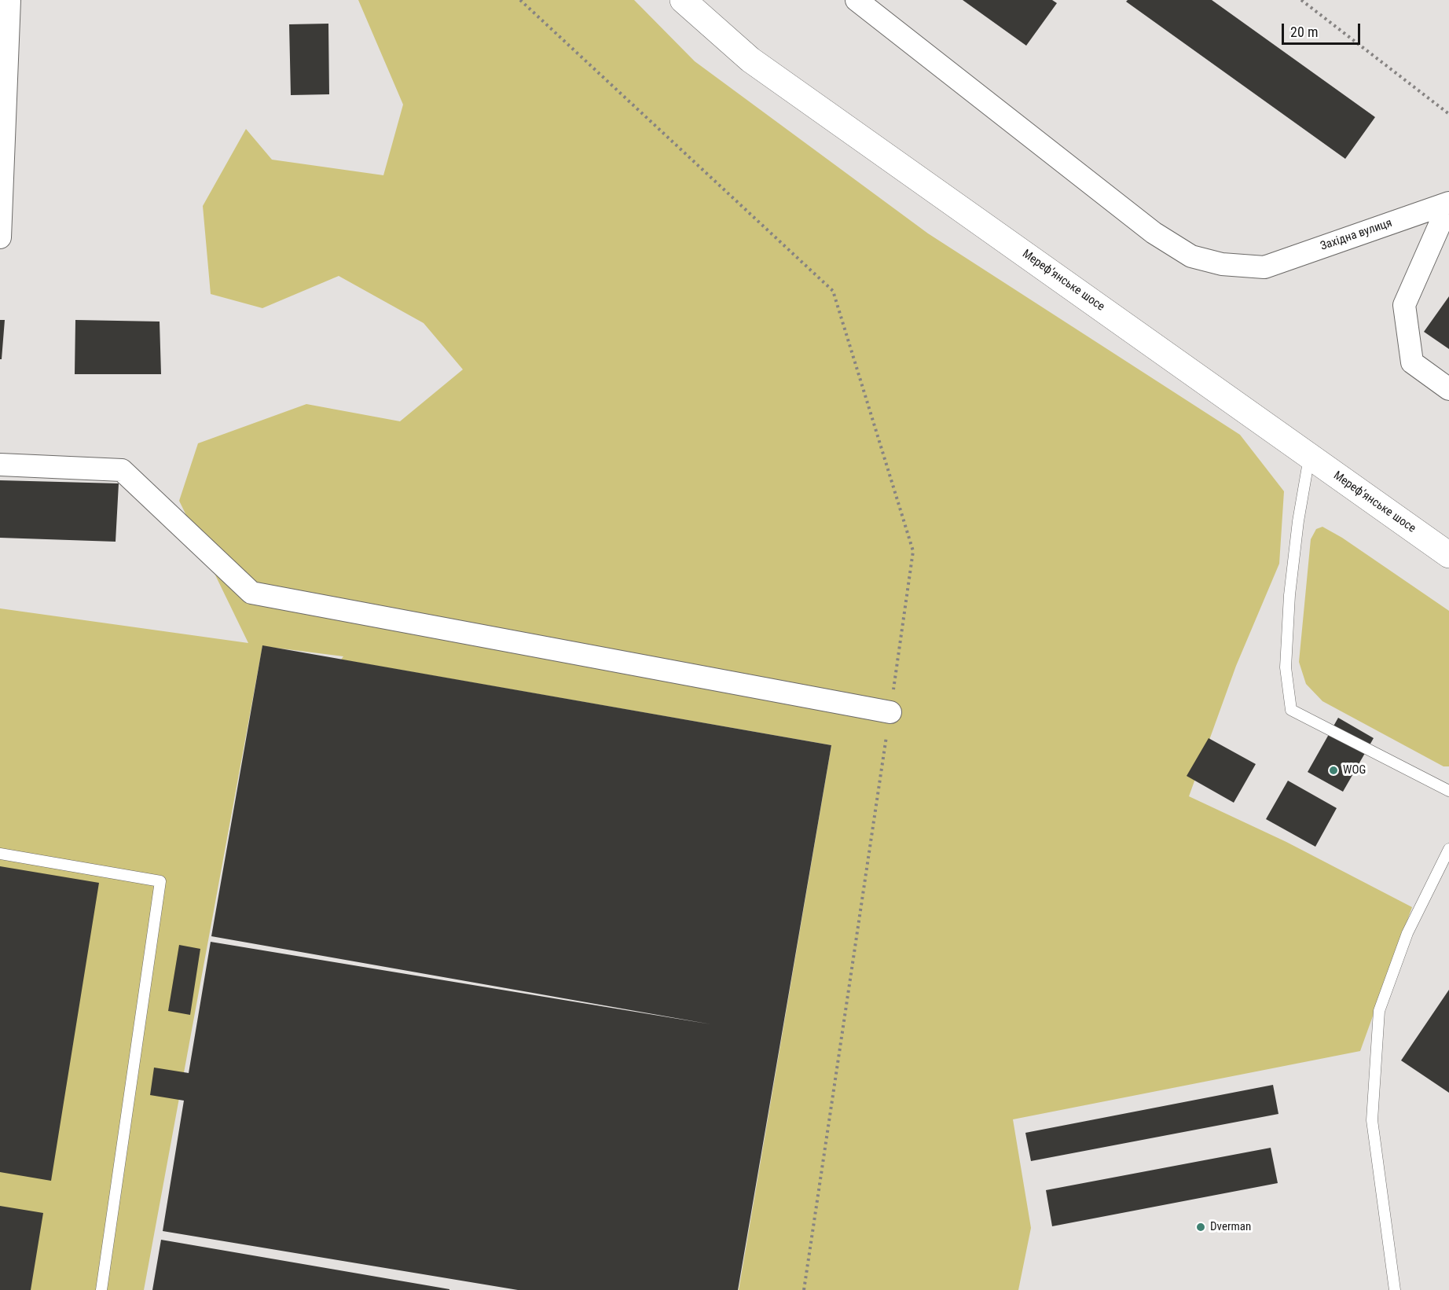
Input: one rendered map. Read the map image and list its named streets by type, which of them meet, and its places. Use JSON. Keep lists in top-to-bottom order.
{
  "streets": {
    "highway": ["Мереф’янське шосе"],
    "street": ["Західна вулиця"]
  },
  "places": ["WOG", "Dverman"],
  "scale_bar": "20 m"
}
